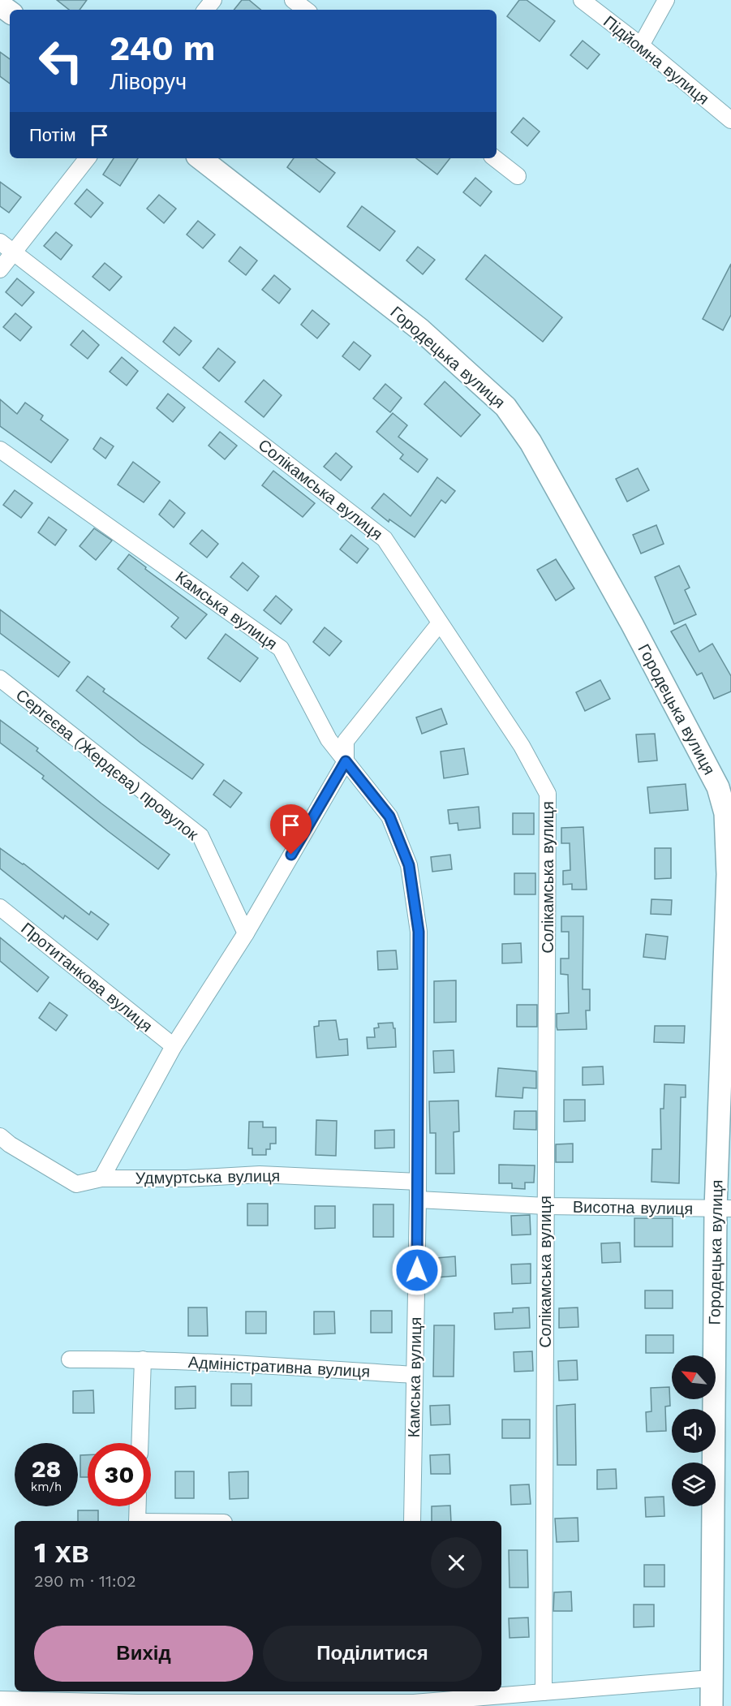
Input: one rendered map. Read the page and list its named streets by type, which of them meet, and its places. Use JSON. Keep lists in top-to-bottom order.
{
  "streets": {
    "main road": ["Городецька вулиця"],
    "street": [
      "Підйомна вулиця",
      "Солікамська вулиця",
      "Камська вулиця",
      "Сергеєва (Жердєва) провулок",
      "Протитанкова вулиця",
      "Удмуртська вулиця",
      "Висотна вулиця",
      "Адміністративна вулиця"
    ]
  },
  "crossings": [
    ["Городецька вулиця", "Висотна вулиця"],
    ["Солікамська вулиця", "Висотна вулиця"],
    ["Камська вулиця", "Удмуртська вулиця"],
    ["Камська вулиця", "Висотна вулиця"],
    ["Камська вулиця", "Адміністративна вулиця"]
  ],
  "north": "top left",
  "page": {
    "turn": ["240 m", "Ліворуч"],
    "then": "Потім",
    "speed": "28 km/h",
    "limit": "30",
    "heading": ["1 хв", "290 m · 11:02"],
    "buttons": ["Вихід", "Поділитися"]
  }
}
